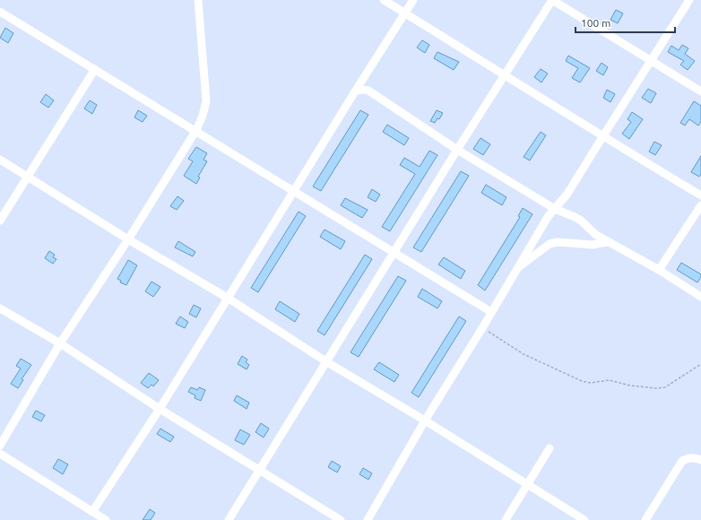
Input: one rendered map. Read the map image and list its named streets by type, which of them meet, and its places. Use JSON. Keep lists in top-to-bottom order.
{
  "scale_bar": "100 m"
}
